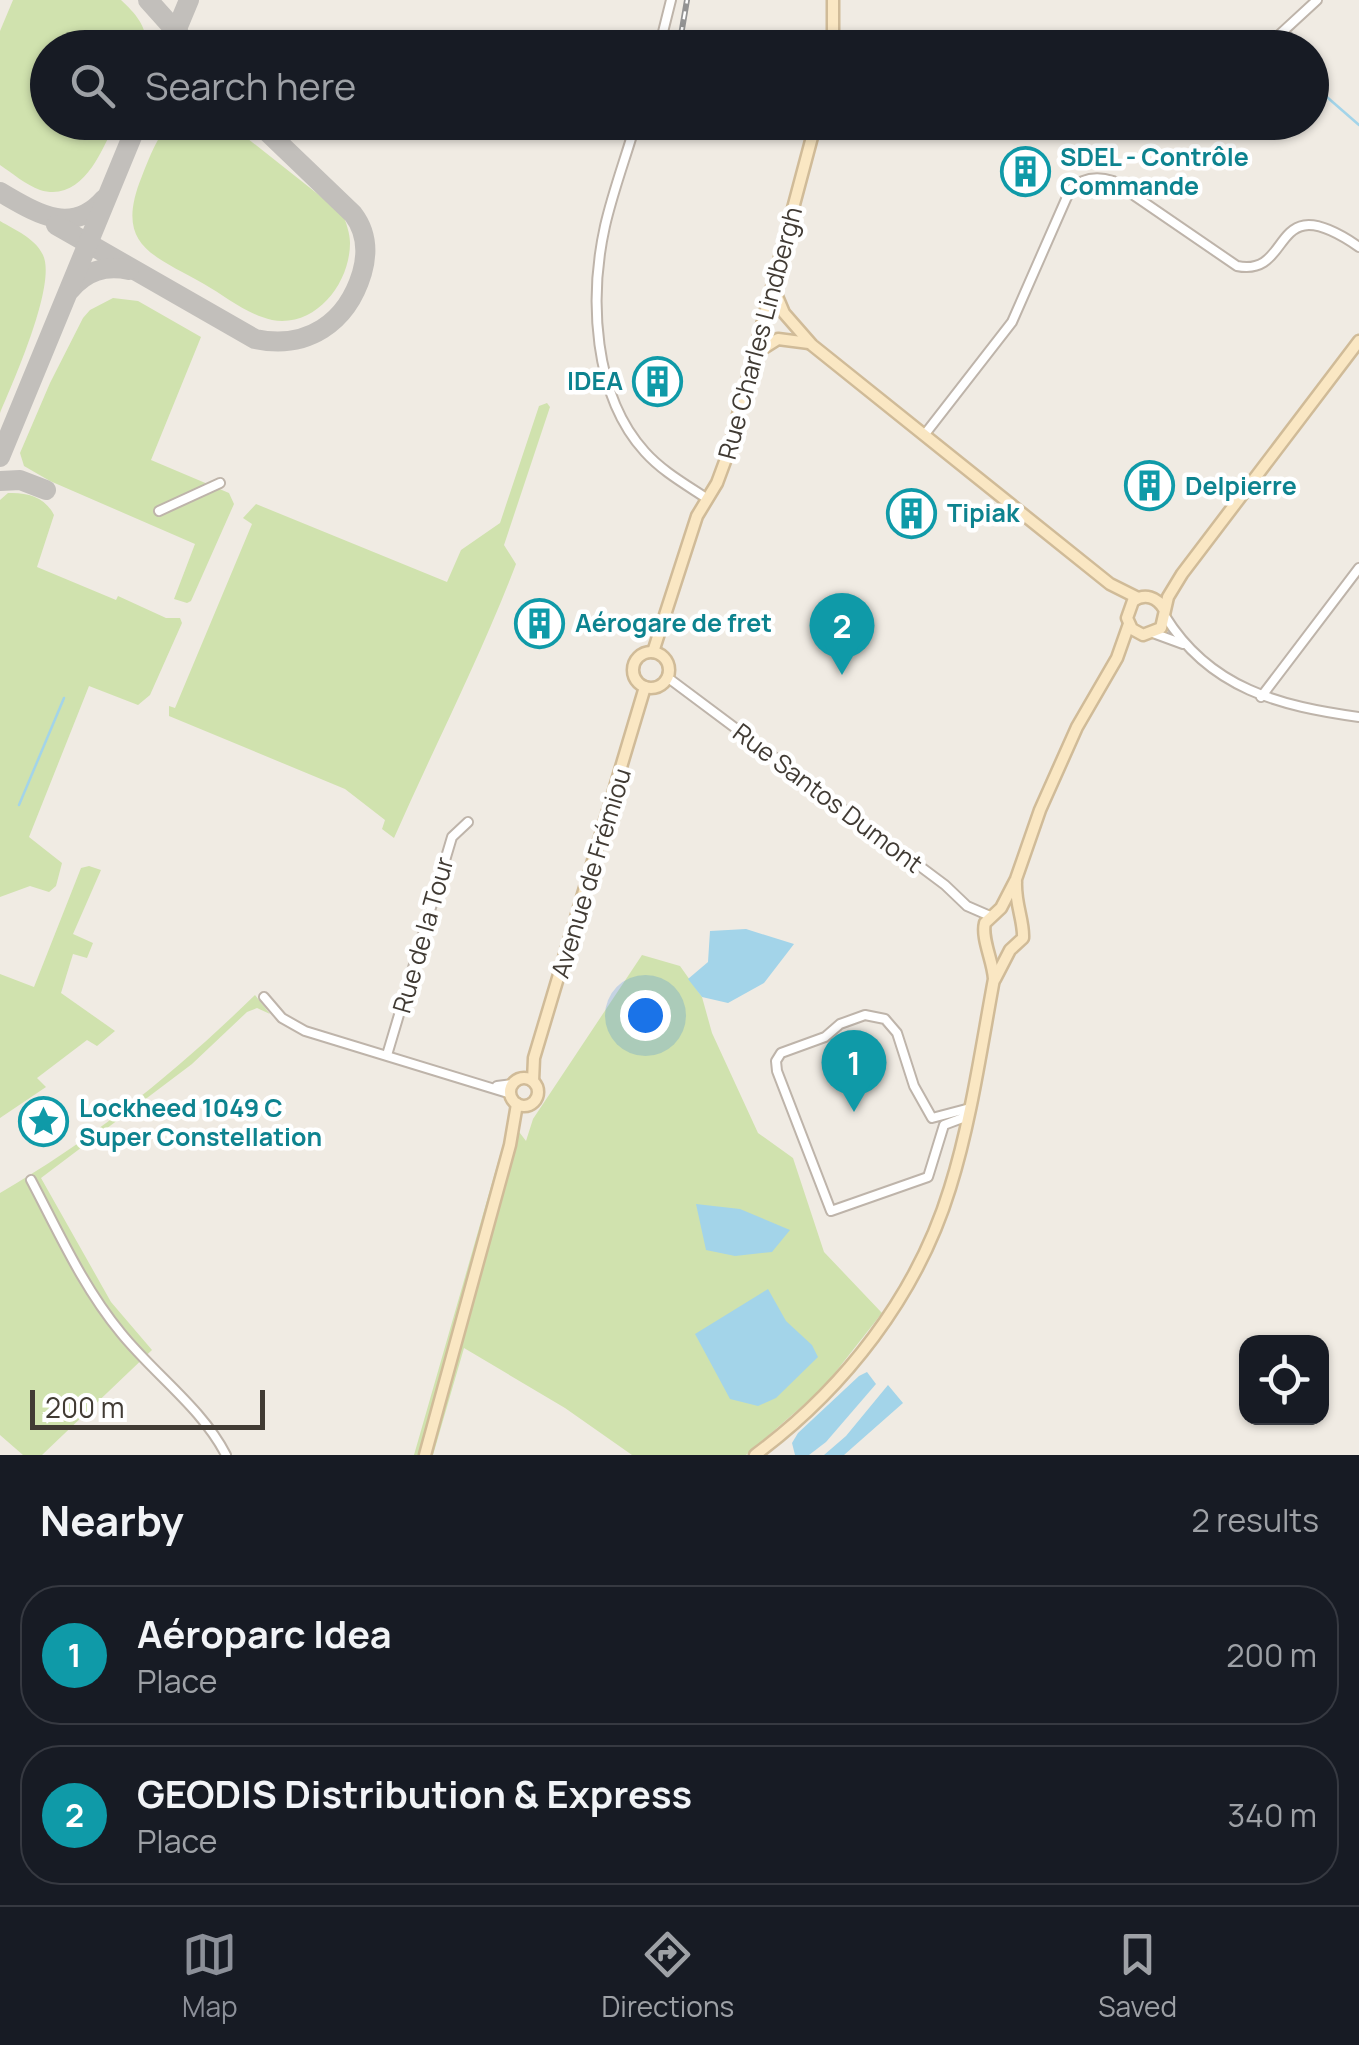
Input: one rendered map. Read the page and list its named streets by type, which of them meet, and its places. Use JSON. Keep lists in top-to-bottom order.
{
  "streets": {
    "street": [
      "Rue Charles Lindbergh",
      "Rue Santos Dumont",
      "Avenue de Frémiou",
      "Rue de la Tour"
    ]
  },
  "crossings": [
    ["Rue Charles Lindbergh", "Rue Santos Dumont"],
    ["Rue Charles Lindbergh", "Avenue de Frémiou"],
    ["Rue Santos Dumont", "Avenue de Frémiou"]
  ],
  "places": {
    "building": [
      "SDEL - Contrôle Commande",
      "IDEA",
      "Delpierre",
      "Tipiak",
      "Aérogare de fret"
    ],
    "place": ["Lockheed 1049 C Super Constellation"]
  },
  "scale_bar": "200 m",
  "page": {
    "search": "Search here",
    "pins": ["2", "1"],
    "scale": "200 m",
    "heading": ["Nearby", "2 results"],
    "list": [
      {
        "mark": "1",
        "name": "Aéroparc Idea",
        "note": "Place",
        "value": "200 m"
      },
      {
        "mark": "2",
        "name": "GEODIS Distribution & Express",
        "note": "Place",
        "value": "340 m"
      }
    ],
    "nav": ["Map", "Directions", "Saved"]
  }
}
